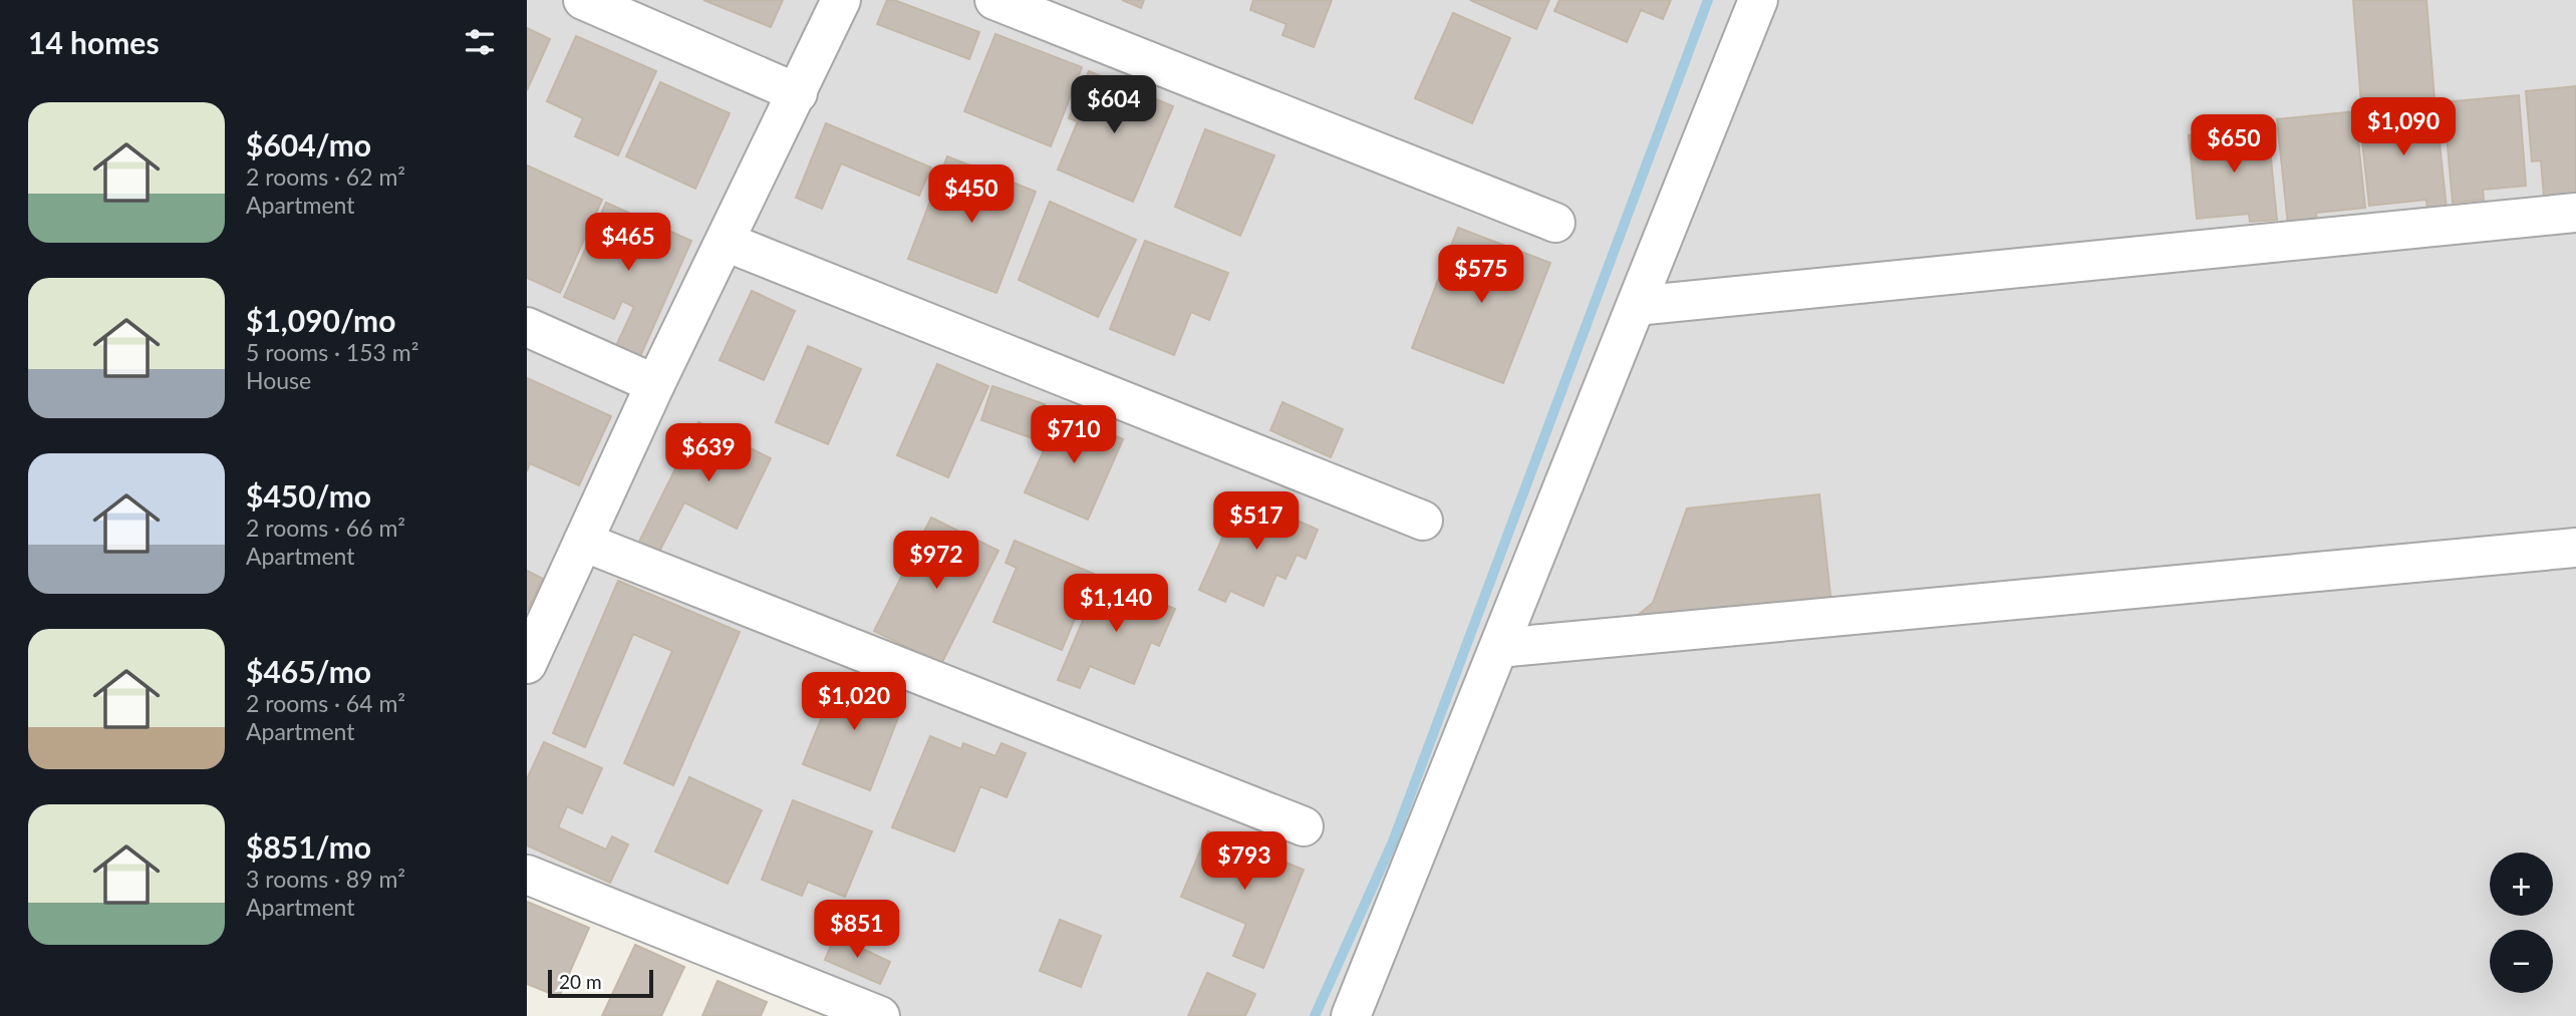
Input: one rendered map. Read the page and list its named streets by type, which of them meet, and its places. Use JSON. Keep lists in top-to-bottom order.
{
  "scale_bar": "20 m",
  "page": {
    "heading": "14 homes",
    "price": [
      "$604",
      "$1,090",
      "$650",
      "$450",
      "$465",
      "$575",
      "$710",
      "$639",
      "$517",
      "$972",
      "$1,140",
      "$1,020",
      "$793",
      "$851"
    ],
    "list": [
      {
        "name": "$604/mo",
        "note": "2 rooms · 62 m² · Apartment"
      },
      {
        "name": "$1,090/mo",
        "note": "5 rooms · 153 m² · House"
      },
      {
        "name": "$450/mo",
        "note": "2 rooms · 66 m² · Apartment"
      },
      {
        "name": "$465/mo",
        "note": "2 rooms · 64 m² · Apartment"
      },
      {
        "name": "$851/mo",
        "note": "3 rooms · 89 m² · Apartment"
      }
    ],
    "map_buttons": ["+", "−"],
    "scale": "20 m"
  }
}
